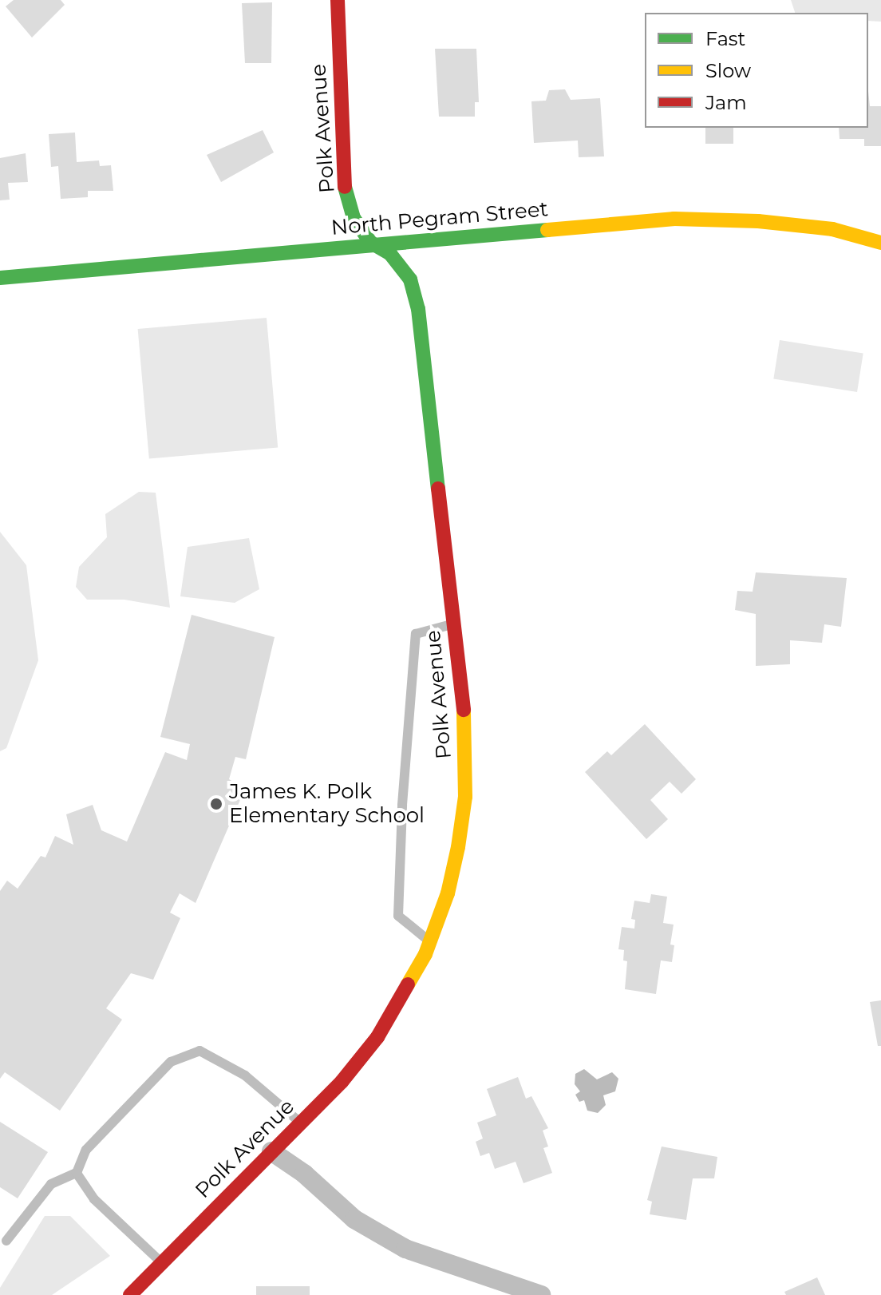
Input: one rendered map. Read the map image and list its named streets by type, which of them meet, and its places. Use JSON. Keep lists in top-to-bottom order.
{
  "streets": {
    "street": ["Polk Avenue", "North Pegram Street"]
  },
  "crossings": [
    ["Polk Avenue", "North Pegram Street"]
  ],
  "places": ["James K. Polk Elementary School"],
  "legend": ["Fast", "Slow", "Jam"]
}
